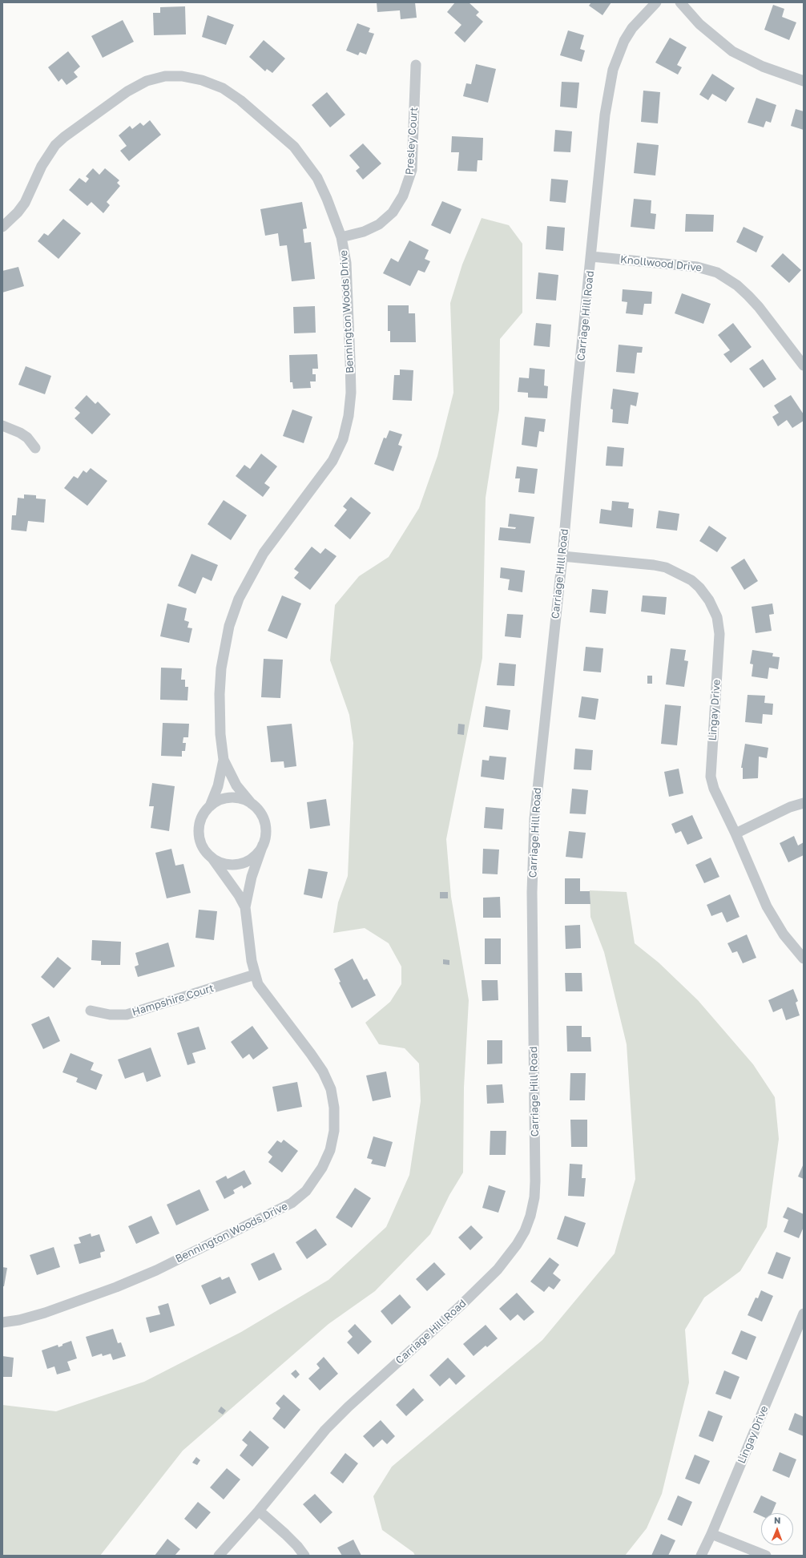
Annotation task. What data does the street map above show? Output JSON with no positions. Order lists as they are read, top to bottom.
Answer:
{
  "streets": {
    "street": [
      "Presley Court",
      "Knollwood Drive",
      "Bennington Woods Drive",
      "Carriage Hill Road",
      "Lingay Drive",
      "Hampshire Court"
    ]
  },
  "crossings": [
    ["Presley Court", "Bennington Woods Drive"],
    ["Knollwood Drive", "Carriage Hill Road"],
    ["Bennington Woods Drive", "Hampshire Court"],
    ["Carriage Hill Road", "Lingay Drive"]
  ],
  "north": "top"
}
